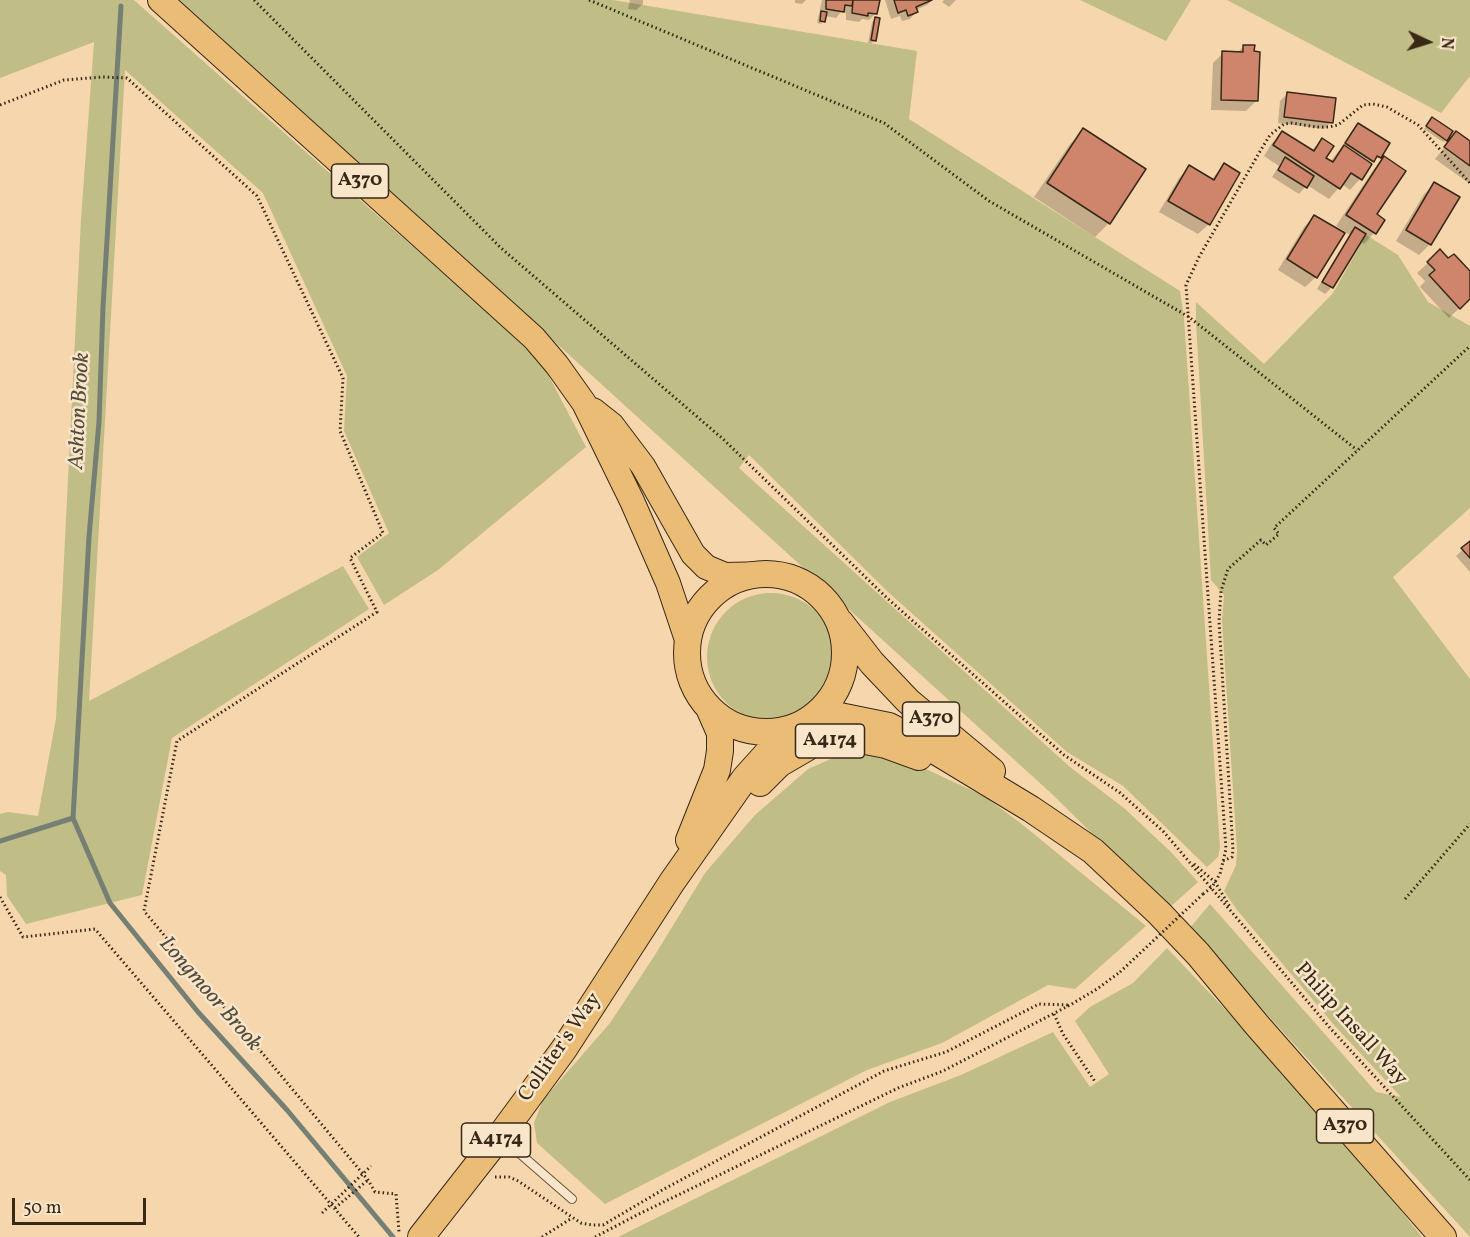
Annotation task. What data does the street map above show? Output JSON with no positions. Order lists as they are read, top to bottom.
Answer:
{
  "streets": {
    "highway": ["A370", "A4174", "Colliter's Way"],
    "path": ["Philip Insall Way"]
  },
  "crossings": [
    ["A370", "A4174"],
    ["A370", "Colliter's Way"],
    ["A4174", "Colliter's Way"]
  ],
  "water": ["Ashton Brook", "Longmoor Brook"],
  "scale_bar": "50 m",
  "north": "right"
}
